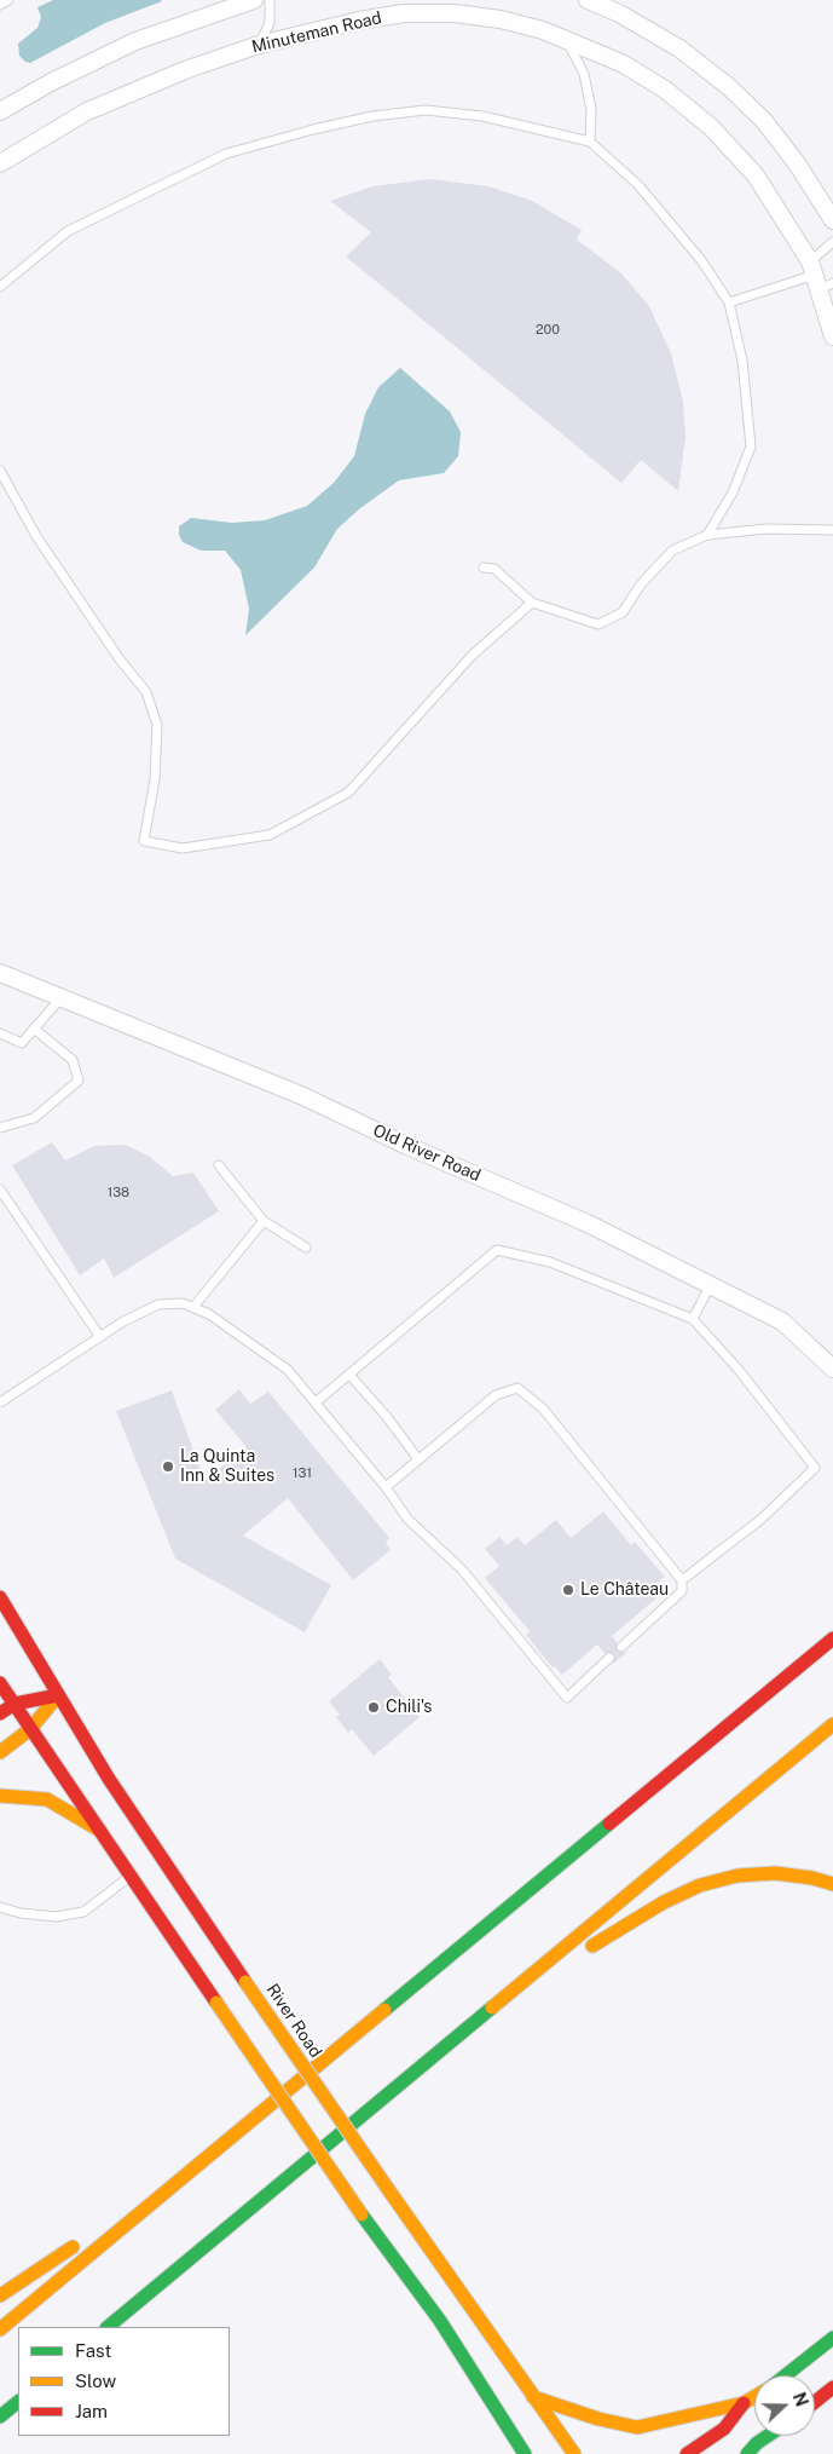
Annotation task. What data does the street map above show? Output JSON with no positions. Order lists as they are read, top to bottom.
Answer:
{
  "streets": {
    "main road": ["River Road"],
    "street": ["Minuteman Road", "Old River Road"]
  },
  "places": ["La Quinta Inn & Suites", "Le Château", "Chili's"],
  "house_numbers": ["200", "138", "131"],
  "legend": ["Fast", "Slow", "Jam"],
  "north": "right"
}
